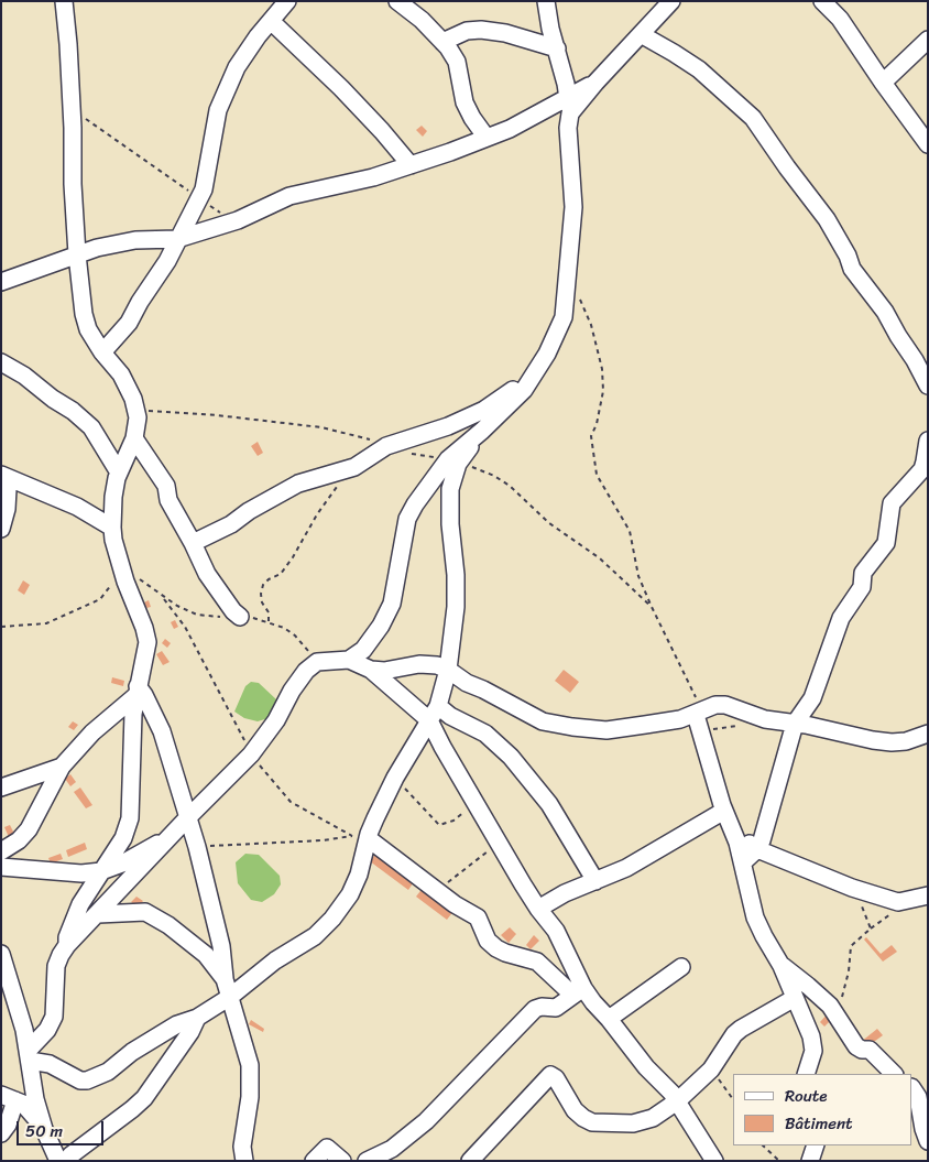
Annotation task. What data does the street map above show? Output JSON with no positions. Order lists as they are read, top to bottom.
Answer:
{
  "legend": ["Route", "Bâtiment"],
  "scale_bar": "50 m"
}
